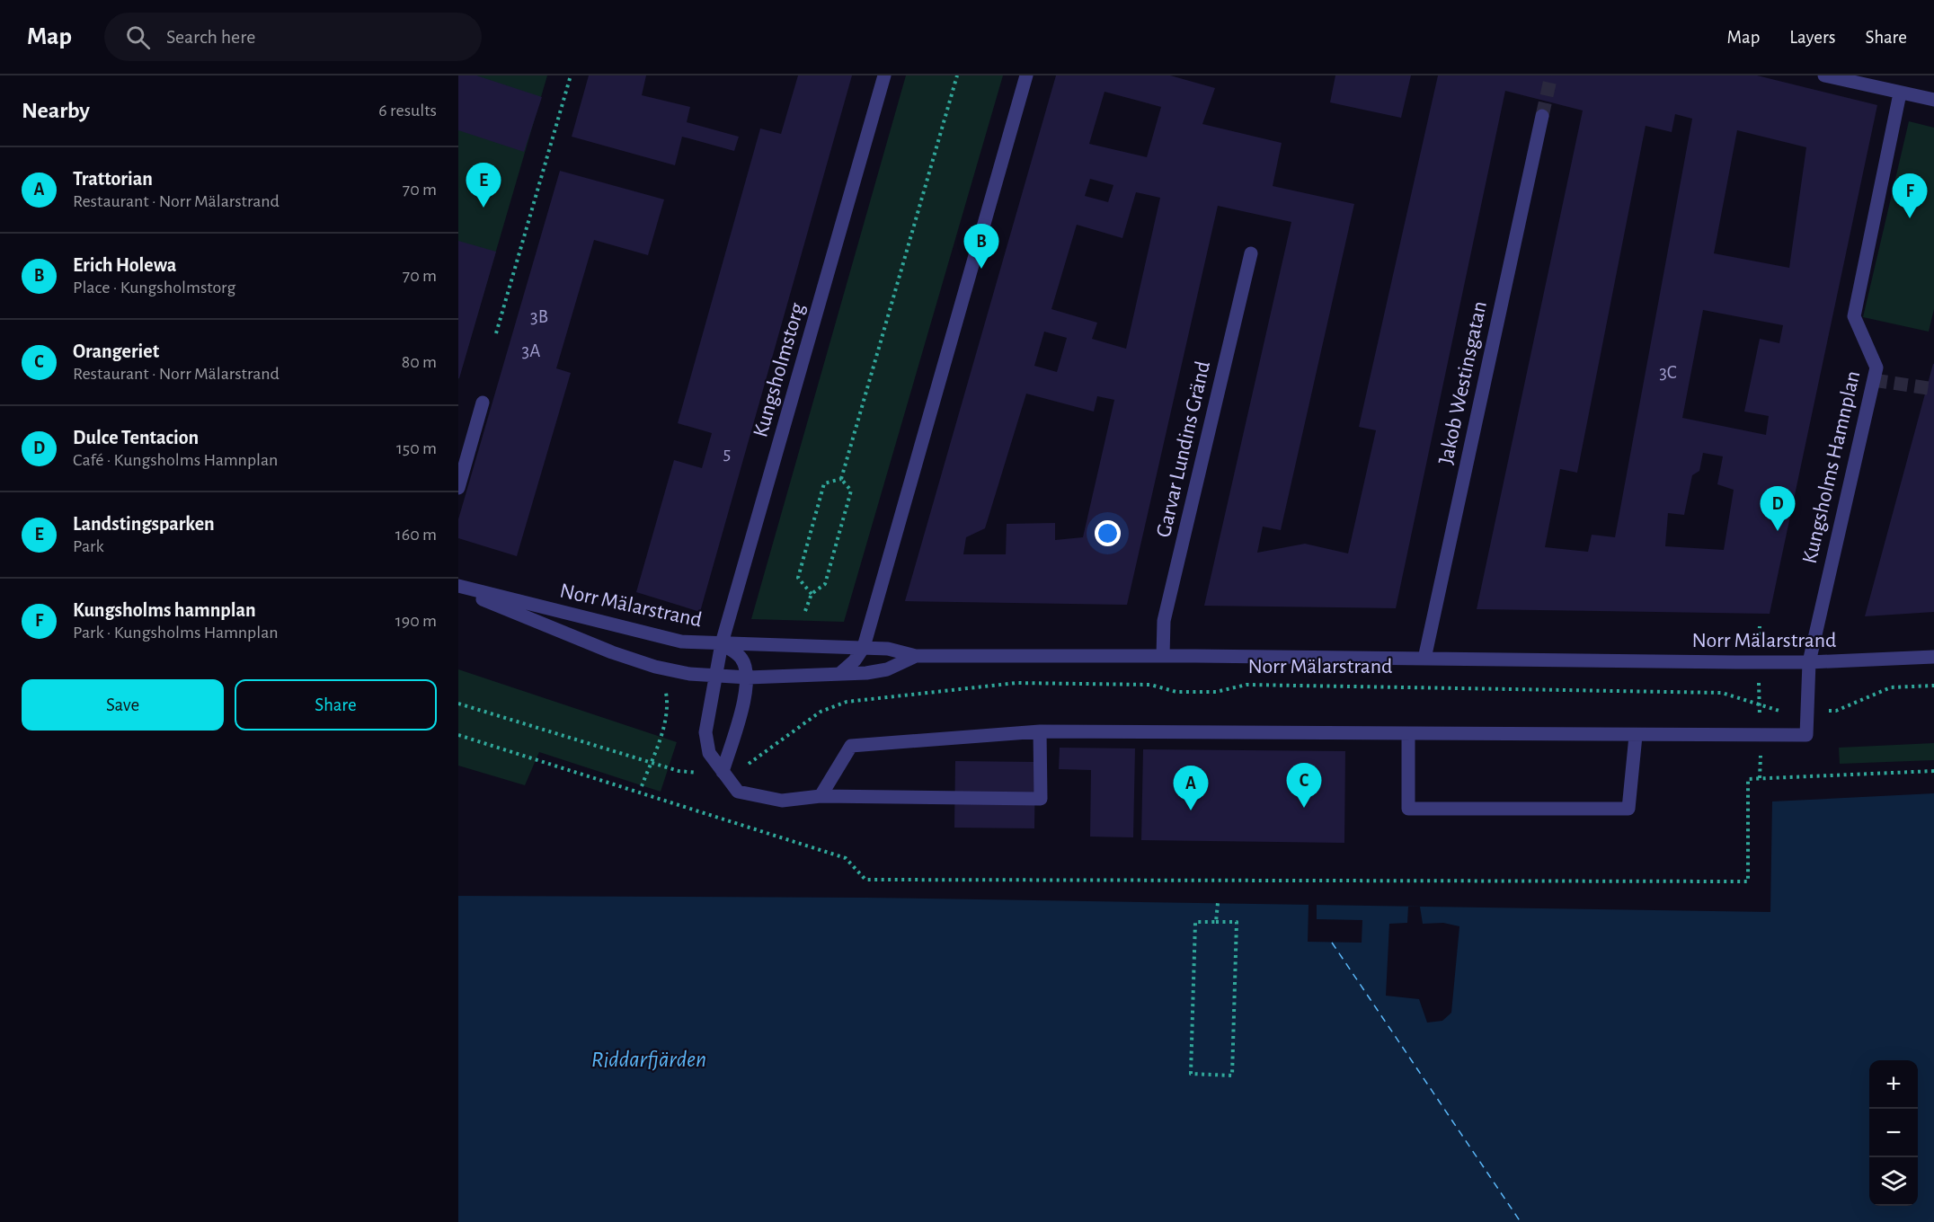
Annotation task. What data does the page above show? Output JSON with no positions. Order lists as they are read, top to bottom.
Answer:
{
  "streets": {
    "street": [
      "Kungsholmstorg",
      "Jakob Westinsgatan",
      "Garvar Lundins Gränd",
      "Kungsholms Hamnplan",
      "Norr Mälarstrand"
    ]
  },
  "crossings": [
    ["Kungsholmstorg", "Norr Mälarstrand"],
    ["Jakob Westinsgatan", "Norr Mälarstrand"],
    ["Garvar Lundins Gränd", "Norr Mälarstrand"],
    ["Kungsholms Hamnplan", "Norr Mälarstrand"]
  ],
  "water": ["Riddarfjärden"],
  "house_numbers": [
    "3B",
    "3A",
    "3C",
    "5"
  ],
  "page": {
    "header": "Map",
    "search": "Search here",
    "nav": ["Map", "Layers", "Share"],
    "heading": ["Nearby", "6 results"],
    "list": [
      {
        "mark": "A",
        "name": "Trattorian",
        "note": "Restaurant · Norr Mälarstrand",
        "value": "70 m"
      },
      {
        "mark": "B",
        "name": "Erich Holewa",
        "note": "Place · Kungsholmstorg",
        "value": "70 m"
      },
      {
        "mark": "C",
        "name": "Orangeriet",
        "note": "Restaurant · Norr Mälarstrand",
        "value": "80 m"
      },
      {
        "mark": "D",
        "name": "Dulce Tentacion",
        "note": "Café · Kungsholms Hamnplan",
        "value": "150 m"
      },
      {
        "mark": "E",
        "name": "Landstingsparken",
        "note": "Park",
        "value": "160 m"
      },
      {
        "mark": "F",
        "name": "Kungsholms hamnplan",
        "note": "Park · Kungsholms Hamnplan",
        "value": "190 m"
      }
    ],
    "pins": [
      "E",
      "F",
      "B",
      "D",
      "C",
      "A"
    ],
    "buttons": ["Save", "Share"],
    "map_buttons": ["+", "−"]
  }
}
